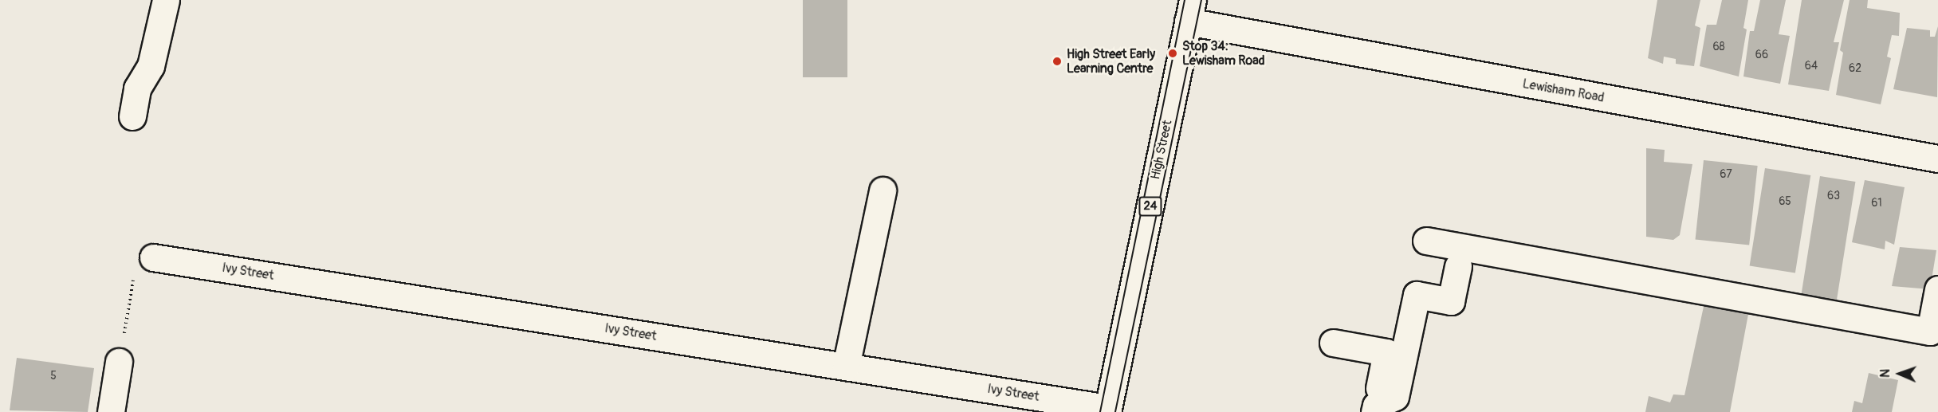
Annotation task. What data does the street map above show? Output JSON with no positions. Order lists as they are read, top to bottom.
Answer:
{
  "streets": {
    "street": [
      "Lewisham Road",
      "High Street",
      "24",
      "Ivy Street"
    ]
  },
  "crossings": [
    ["Lewisham Road", "High Street"],
    ["High Street", "Ivy Street"]
  ],
  "places": ["Stop 34: Lewisham Road", "High Street Early Learning Centre"],
  "house_numbers": [
    "68",
    "66",
    "64",
    "62",
    "67",
    "63",
    "65",
    "61",
    "5"
  ],
  "north": "left"
}
